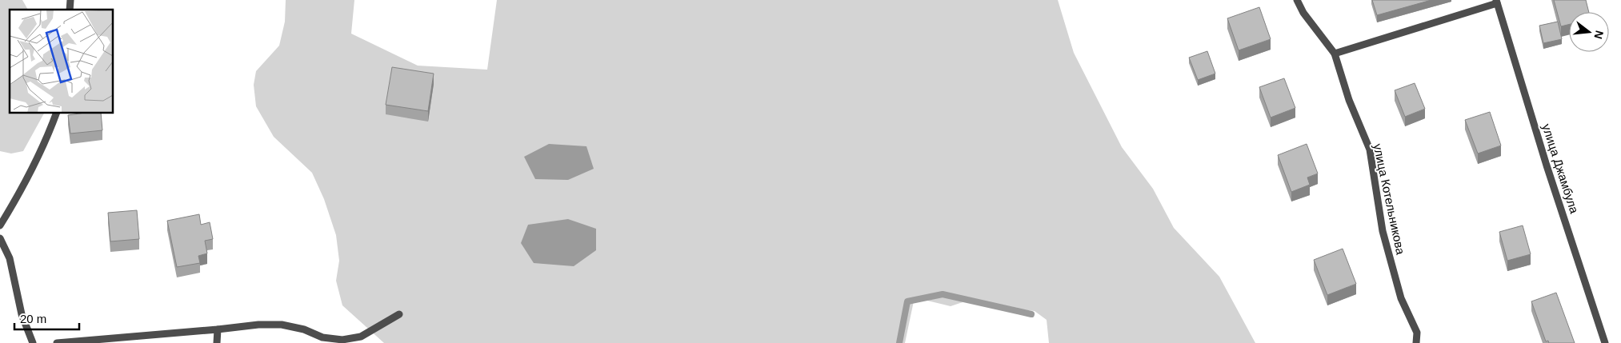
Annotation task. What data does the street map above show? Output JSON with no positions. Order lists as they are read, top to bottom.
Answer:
{
  "streets": {
    "street": ["улица Джамбула", "улица Котельникова"]
  },
  "scale_bar": "20 m",
  "north": "right"
}
